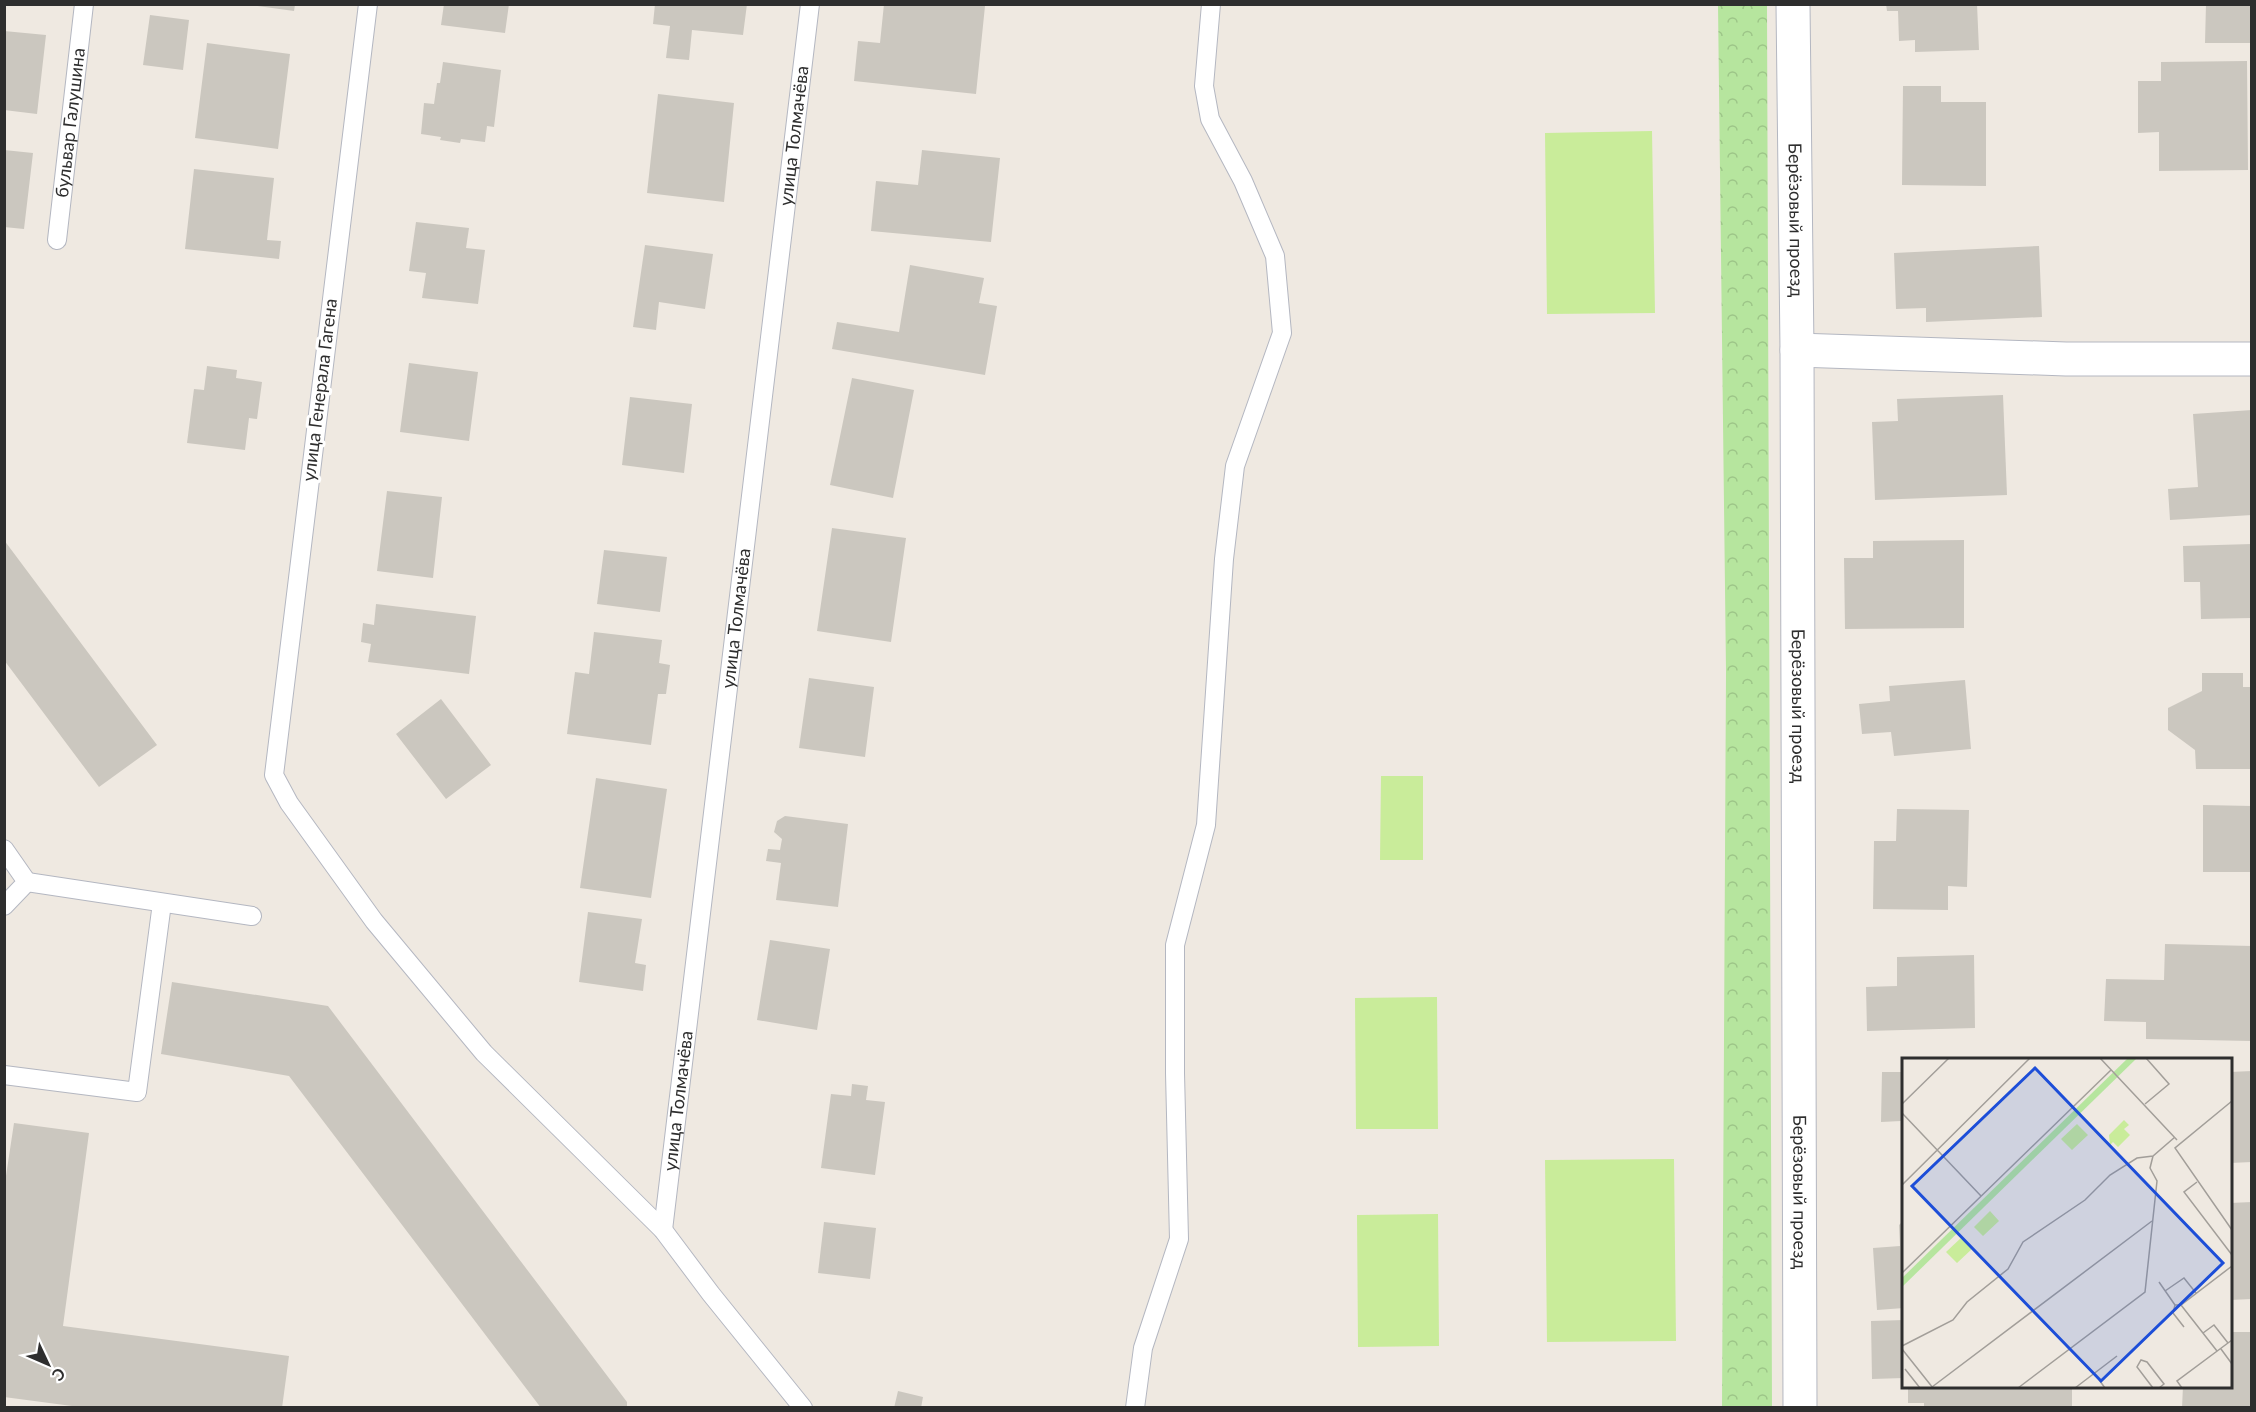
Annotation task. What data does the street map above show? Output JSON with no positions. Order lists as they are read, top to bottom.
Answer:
{
  "streets": {
    "street": ["Берёзовый проезд"],
    "lane": ["бульвар Галушина", "улица Толмачёва", "улица Генерала Гагена"]
  },
  "crossings": [
    ["улица Толмачёва", "улица Генерала Гагена"]
  ],
  "north": "bottom right"
}
